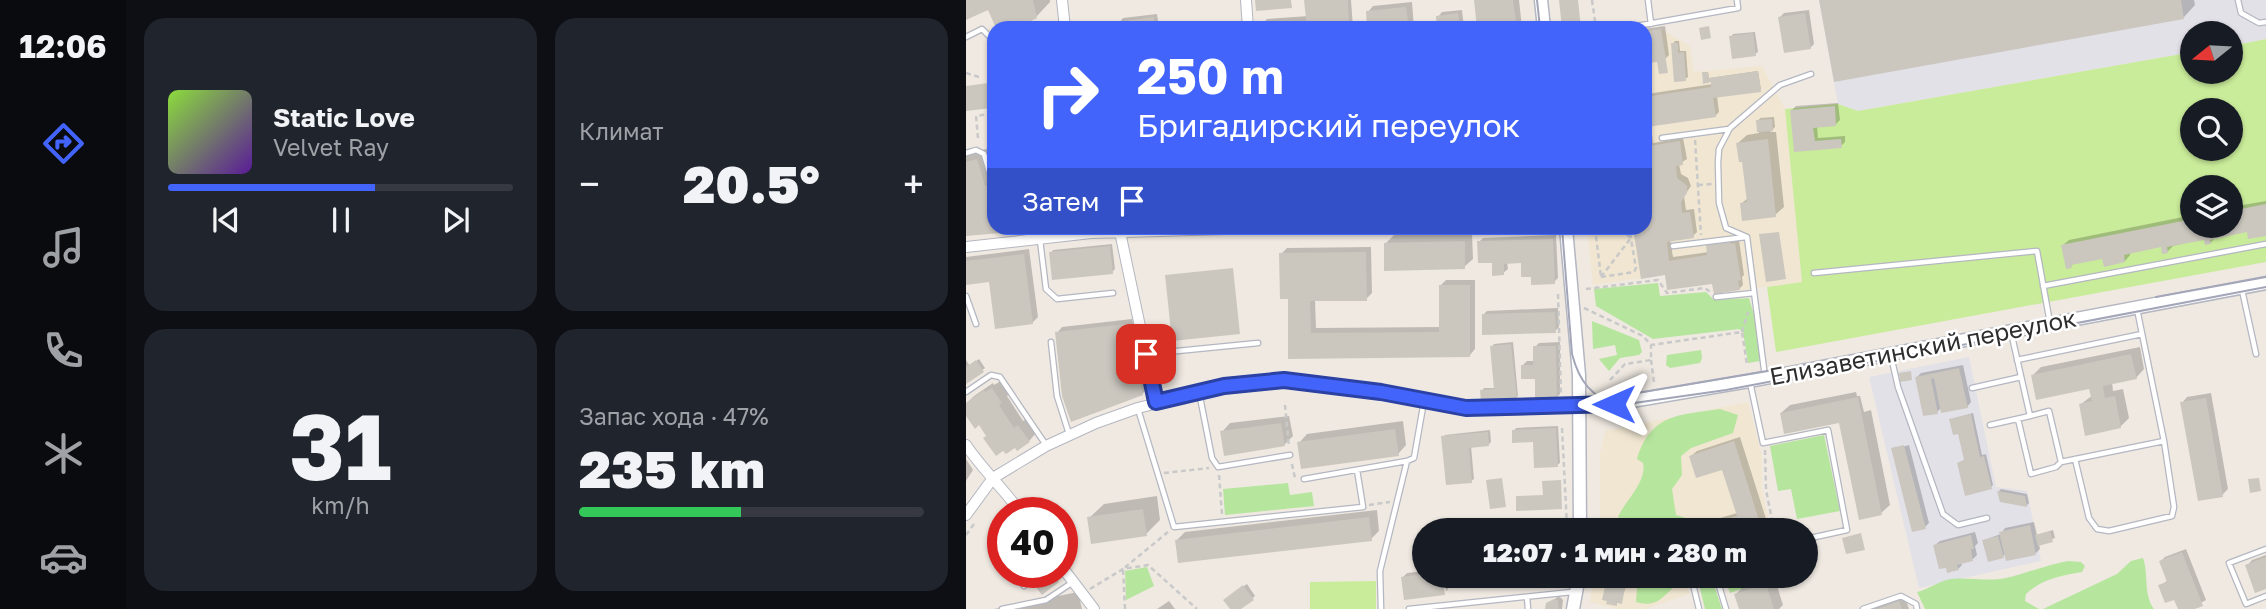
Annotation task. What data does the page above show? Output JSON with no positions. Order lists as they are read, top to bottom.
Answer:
{
  "streets": {
    "street": ["Елизаветинский переулок"]
  },
  "north": "left",
  "page": {
    "tabs": "12:06",
    "tile": [
      "Климат",
      ["31", "km/h"],
      ["Запас хода · 47%", "235 km"]
    ],
    "turn": ["250 m", "Бригадирский переулок"],
    "song": ["Static Love", "Velvet Ray"],
    "heat": ["−", "20.5°", "+"],
    "then": "Затем",
    "limit": "40",
    "trip": "12:07 · 1 мин · 280 m"
  }
}
